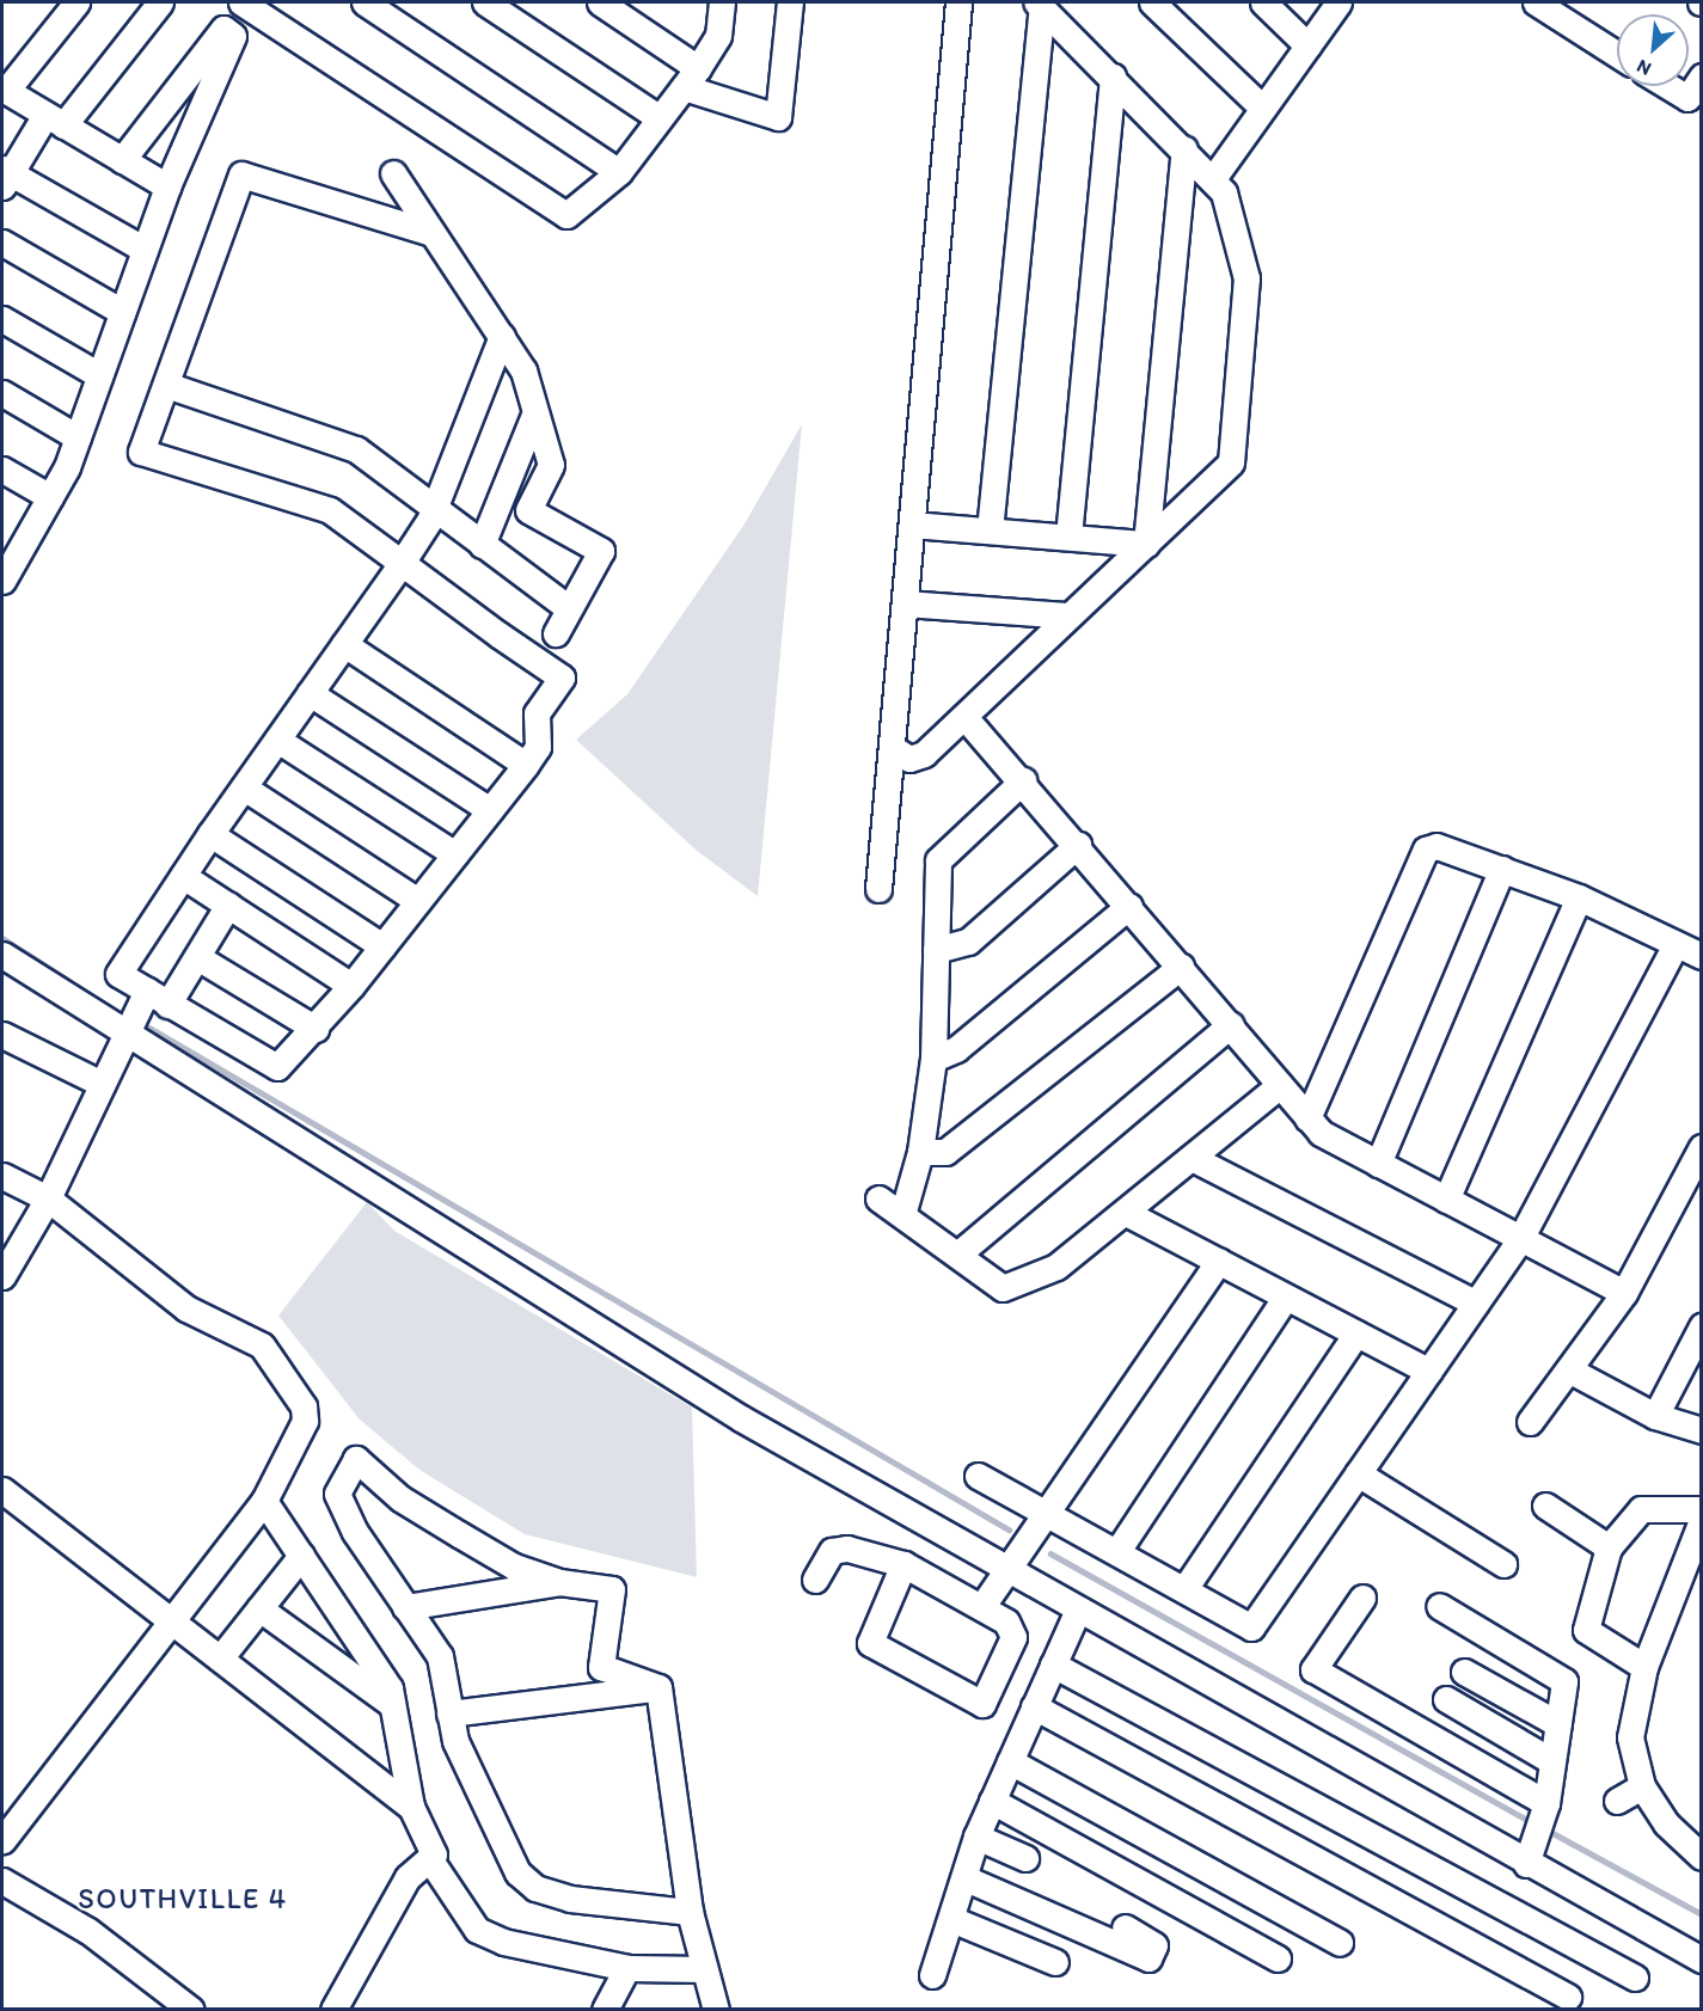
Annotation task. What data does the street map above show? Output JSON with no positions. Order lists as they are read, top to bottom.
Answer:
{
  "districts": ["SOUTHVILLE 4"],
  "north": "bottom left"
}
